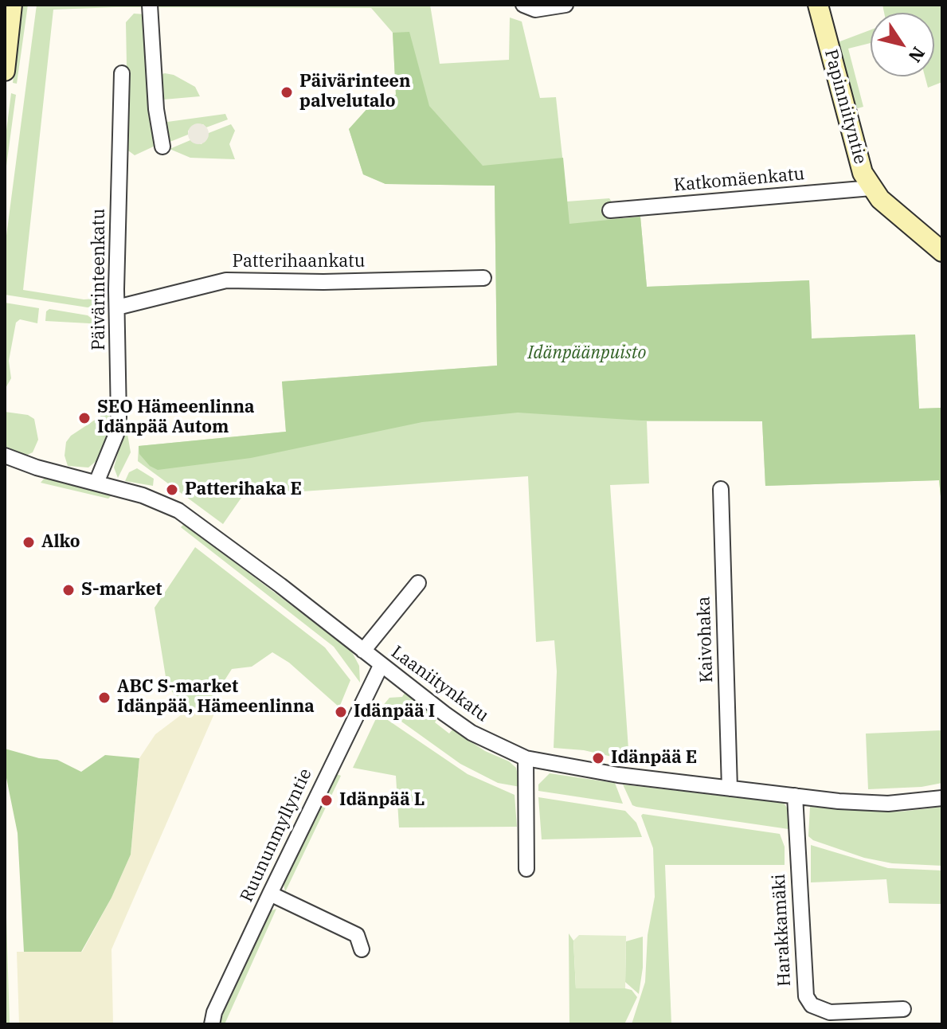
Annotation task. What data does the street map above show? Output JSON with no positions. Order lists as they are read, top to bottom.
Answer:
{
  "streets": {
    "street": [
      "Papinniityntie",
      "Katkomäenkatu",
      "Patterihaankatu",
      "Päivärinteenkatu",
      "Kaivohaka",
      "Laaniitynkatu",
      "Ruununmyllyntie",
      "Harakkamäki"
    ]
  },
  "crossings": [
    ["Papinniityntie", "Katkomäenkatu"],
    ["Patterihaankatu", "Päivärinteenkatu"],
    ["Päivärinteenkatu", "Laaniitynkatu"],
    ["Kaivohaka", "Laaniitynkatu"],
    ["Laaniitynkatu", "Ruununmyllyntie"],
    ["Laaniitynkatu", "Harakkamäki"]
  ],
  "parks": ["Idänpäänpuisto"],
  "places": [
    "Päivärinteen palvelutalo",
    "SEO Hämeenlinna Idänpää Autom",
    "Patterihaka E",
    "Alko",
    "S-market",
    "ABC S-market Idänpää, Hämeenlinna",
    "Idänpää I",
    "Idänpää E",
    "Idänpää L"
  ],
  "north": "bottom right"
}
